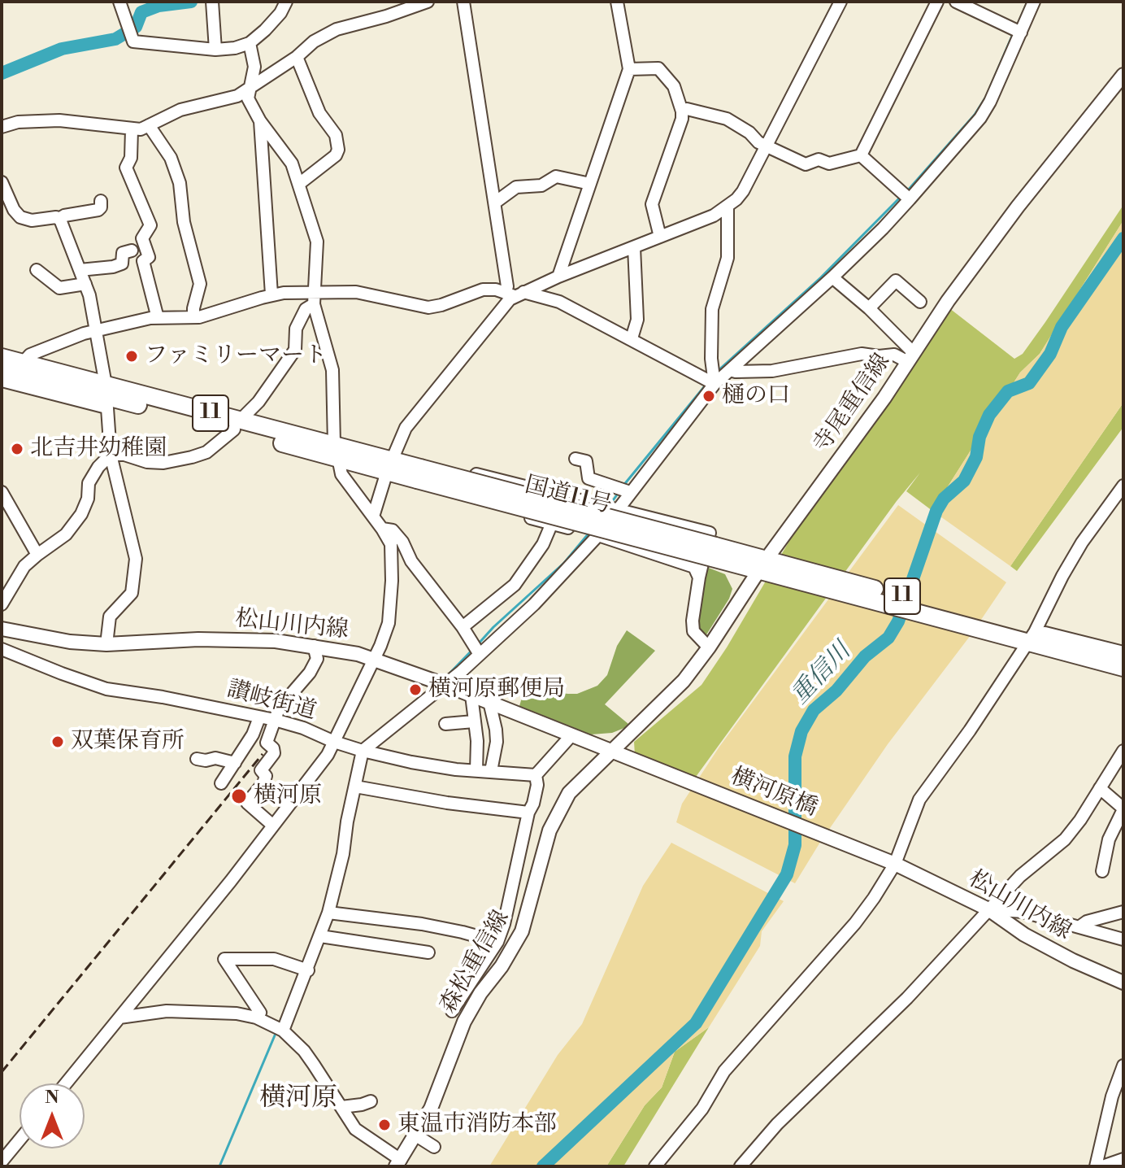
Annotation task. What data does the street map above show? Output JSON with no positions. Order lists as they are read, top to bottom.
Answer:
{
  "streets": {
    "highway": ["11", "国道11号"],
    "main road": [
      "寺尾重信線",
      "松山川内線",
      "横河原橋",
      "森松重信線"
    ],
    "street": ["讃岐街道"]
  },
  "crossings": [
    ["寺尾重信線", "国道11号"],
    ["寺尾重信線", "松山川内線"],
    ["寺尾重信線", "森松重信線"],
    ["松山川内線", "横河原橋"],
    ["松山川内線", "森松重信線"]
  ],
  "districts": ["横河原"],
  "water": ["重信川"],
  "places": [
    "ファミリーマート",
    "樋の口",
    "北吉井幼稚園",
    "横河原郵便局",
    "双葉保育所",
    "横河原",
    "東温市消防本部"
  ],
  "north": "top"
}
